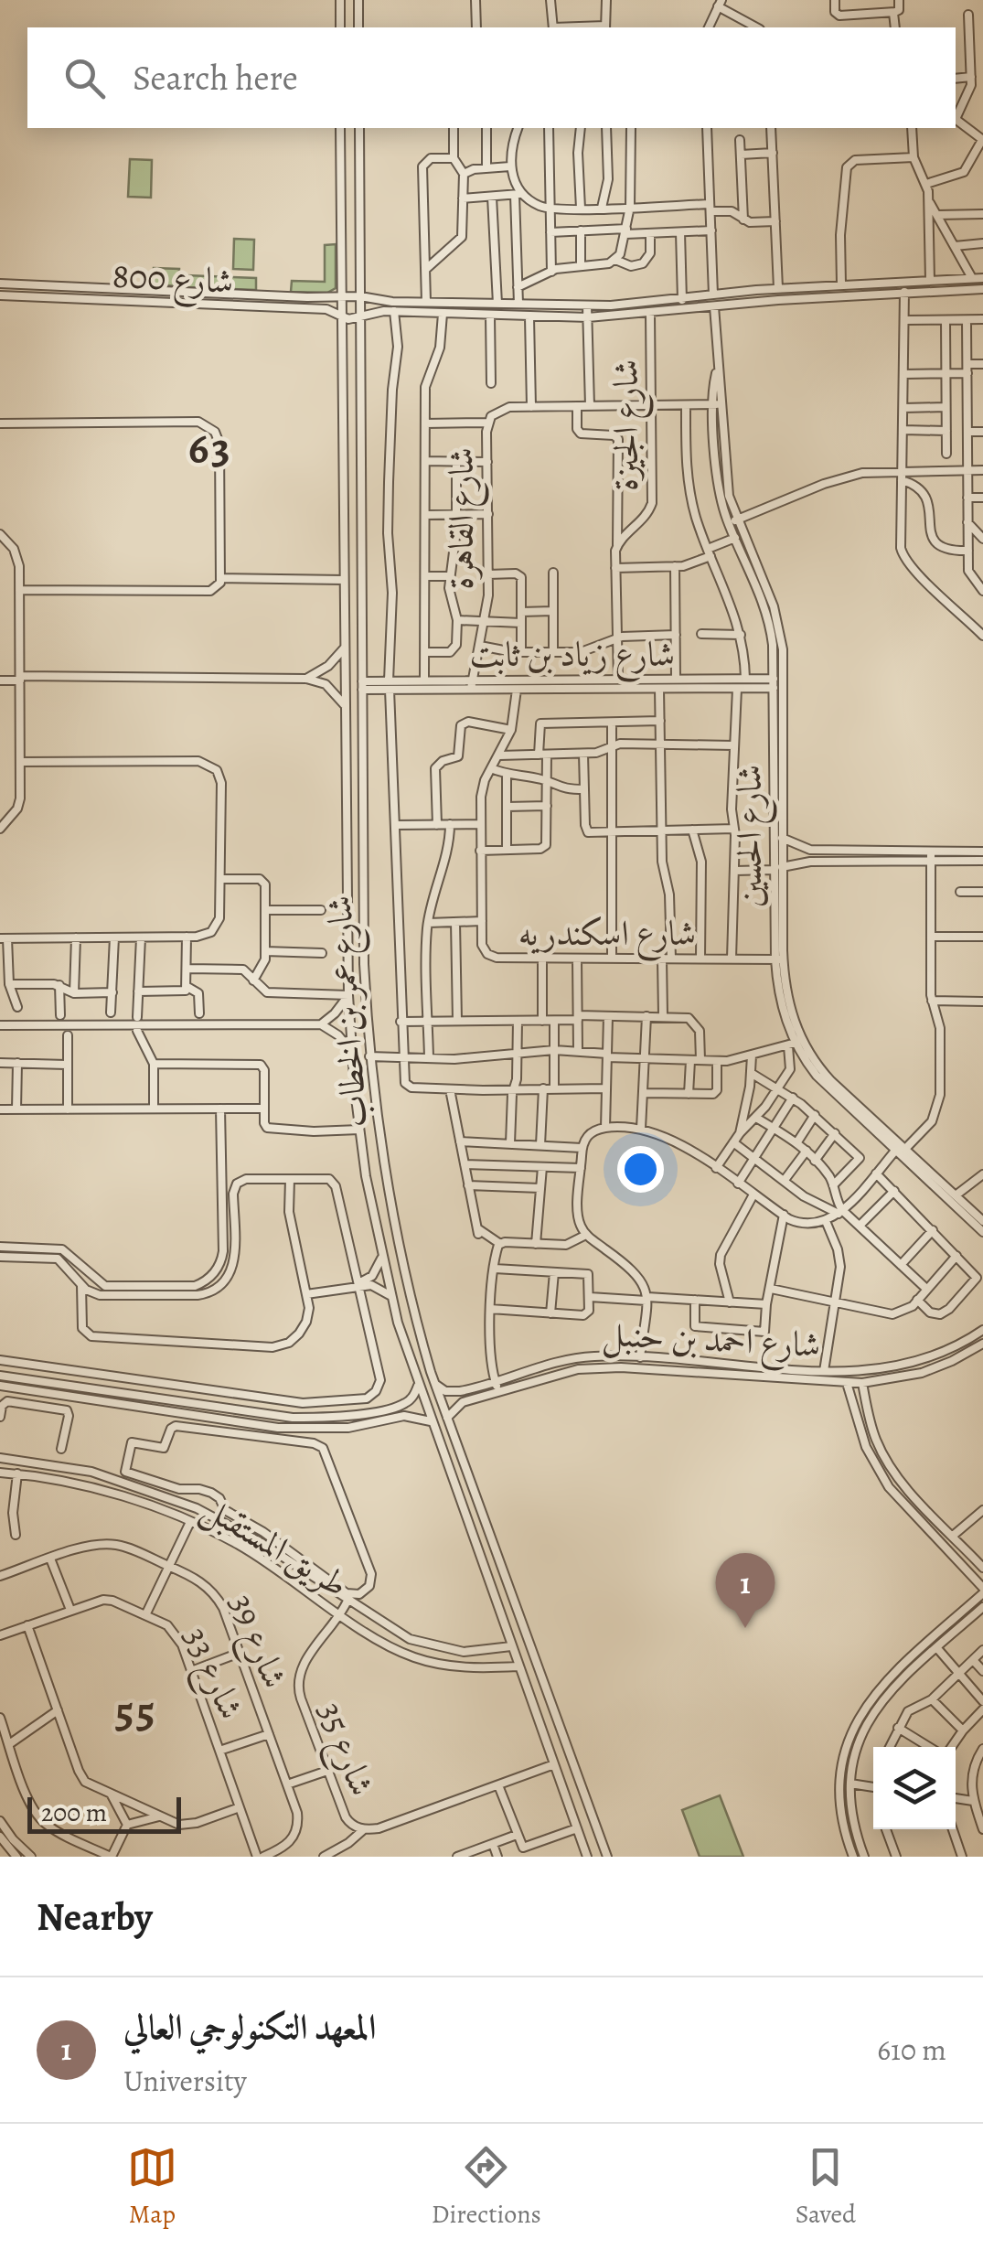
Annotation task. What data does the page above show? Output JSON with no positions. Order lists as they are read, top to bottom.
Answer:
{
  "streets": {
    "street": [
      "شارع 800",
      "شارع الجيزة",
      "شارع القاهرة",
      "شارع زياد بن ثابت",
      "شارع الحسين",
      "شارع اسكندريه",
      "شارع عمر بن الخطاب",
      "شارع احمد بن حنبل",
      "طريق المستقبل",
      "شارع 39",
      "شارع 33",
      "شارع 35"
    ]
  },
  "crossings": [
    ["شارع 800", "شارع عمر بن الخطاب"],
    ["شارع الجيزة", "شارع القاهرة"],
    ["شارع القاهرة", "شارع زياد بن ثابت"],
    ["شارع القاهرة", "شارع الحسين"],
    ["شارع زياد بن ثابت", "شارع الحسين"],
    ["شارع زياد بن ثابت", "شارع اسكندريه"],
    ["شارع زياد بن ثابت", "شارع عمر بن الخطاب"],
    ["شارع الحسين", "شارع اسكندريه"],
    ["شارع عمر بن الخطاب", "شارع احمد بن حنبل"],
    ["شارع عمر بن الخطاب", "طريق المستقبل"],
    ["شارع عمر بن الخطاب", "شارع 35"],
    ["طريق المستقبل", "شارع 35"],
    ["شارع 39", "شارع 33"]
  ],
  "districts": ["63", "55"],
  "scale_bar": "200 m",
  "page": {
    "search": "Search here",
    "pins": "1",
    "scale": "200 m",
    "heading": "Nearby",
    "list": [
      {
        "mark": "1",
        "name": "المعهد التكنولوجي العالي",
        "note": "University",
        "value": "610 m"
      }
    ],
    "nav": ["Map", "Directions", "Saved"]
  }
}
